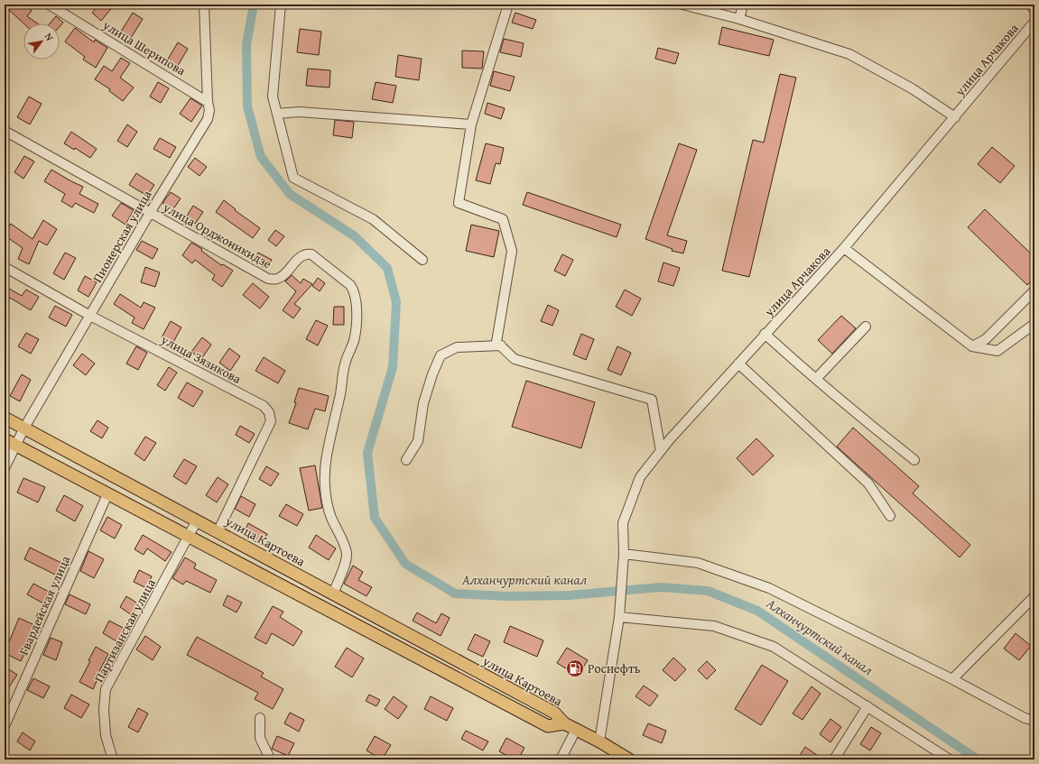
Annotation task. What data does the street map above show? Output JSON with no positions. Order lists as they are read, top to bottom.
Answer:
{
  "streets": {
    "main road": ["улица Картоева"],
    "street": [
      "улица Шерипова",
      "улица Арчакова",
      "улица Орджоникидзе",
      "Пионерская улица",
      "улица Зязикова",
      "Гвардейская улица",
      "Партизанская улица"
    ]
  },
  "crossings": [
    ["улица Шерипова", "Пионерская улица"],
    ["улица Орджоникидзе", "Пионерская улица"],
    ["улица Орджоникидзе", "улица Картоева"],
    ["Пионерская улица", "улица Зязикова"],
    ["Пионерская улица", "улица Картоева"],
    ["улица Зязикова", "улица Картоева"],
    ["улица Картоева", "Гвардейская улица"],
    ["улица Картоева", "Партизанская улица"]
  ],
  "water": ["Алханчуртский канал"],
  "places": {
    "fuel station": ["Роснефть"]
  },
  "north": "top right"
}
